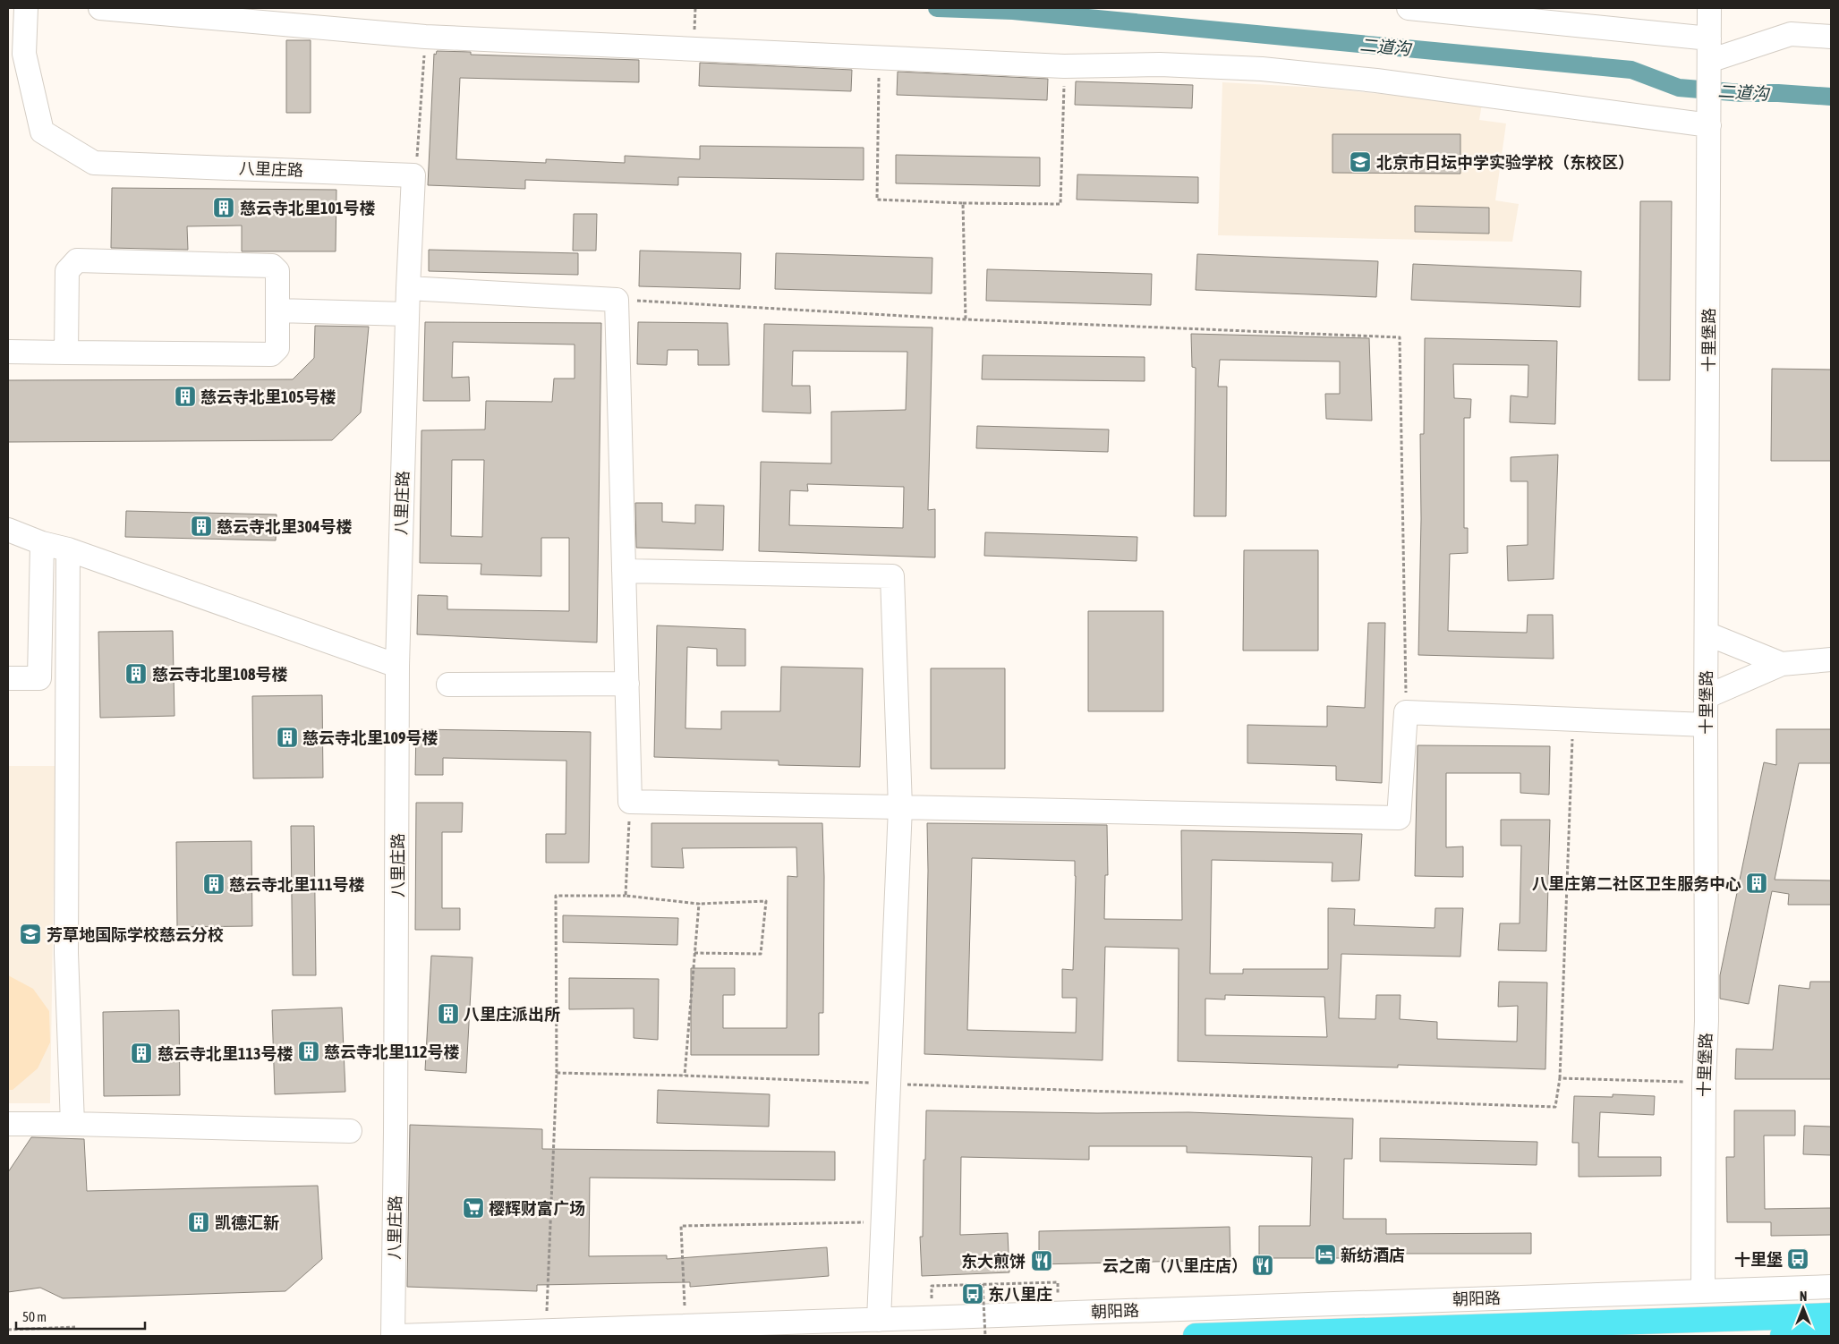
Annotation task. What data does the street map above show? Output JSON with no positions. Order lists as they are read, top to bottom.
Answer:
{
  "streets": {
    "highway": ["朝阳路"],
    "street": ["八里庄路", "十里堡路"]
  },
  "crossings": [
    ["十里堡路", "朝阳路"]
  ],
  "water": ["二道沟"],
  "places": {
    "school or university": ["北京市日坛中学实验学校（东校区）", "芳草地国际学校慈云分校"],
    "building": [
      "慈云寺北里101号楼",
      "慈云寺北里105号楼",
      "慈云寺北里304号楼",
      "慈云寺北里108号楼",
      "慈云寺北里109号楼",
      "八里庄第二社区卫生服务中心",
      "慈云寺北里111号楼",
      "八里庄派出所",
      "慈云寺北里112号楼",
      "慈云寺北里113号楼",
      "凯德汇新"
    ],
    "supermarket": ["樱辉财富广场"],
    "hotel": ["新纺酒店"],
    "bus stop": ["十里堡", "东八里庄"],
    "restaurant": ["东大煎饼", "云之南（八里庄店）"]
  },
  "scale_bar": "50 m",
  "north": "top"
}
